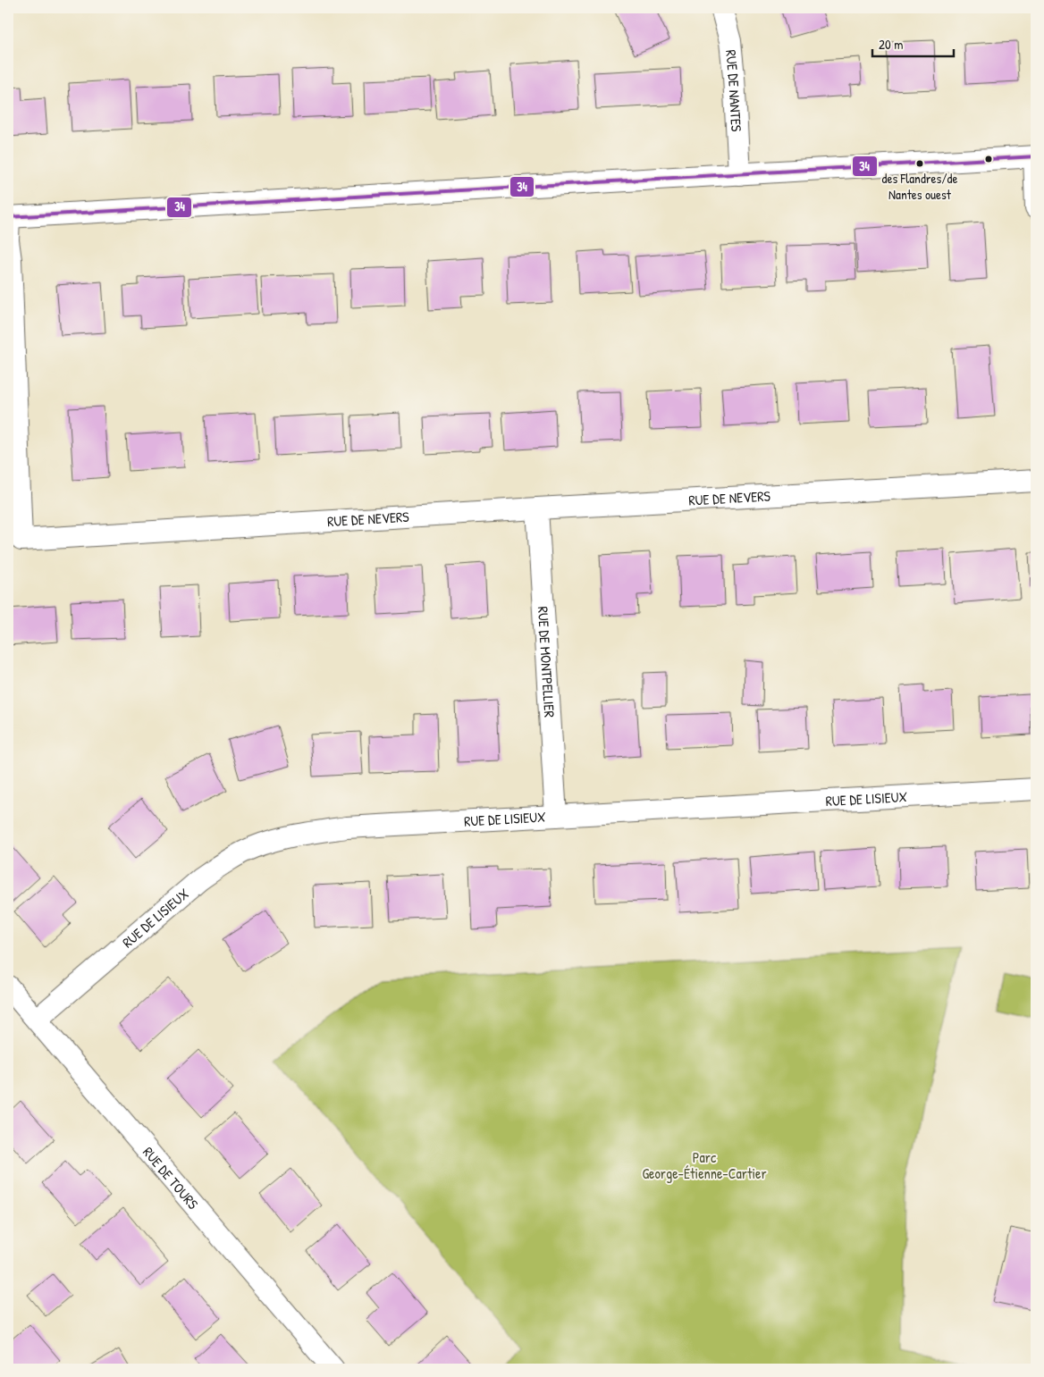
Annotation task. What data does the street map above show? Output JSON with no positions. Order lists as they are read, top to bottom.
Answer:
{
  "streets": {
    "street": [
      "RUE DE NANTES",
      "RUE DE NEVERS",
      "RUE DE MONTPELLIER",
      "RUE DE LISIEUX",
      "RUE DE TOURS"
    ]
  },
  "crossings": [
    ["RUE DE NEVERS", "RUE DE MONTPELLIER"],
    ["RUE DE MONTPELLIER", "RUE DE LISIEUX"],
    ["RUE DE LISIEUX", "RUE DE TOURS"]
  ],
  "parks": ["Parc George-Étienne-Cartier"],
  "places": ["des Flandres/de Nantes ouest"],
  "lines": ["transit line 34"],
  "scale_bar": "20 m"
}
